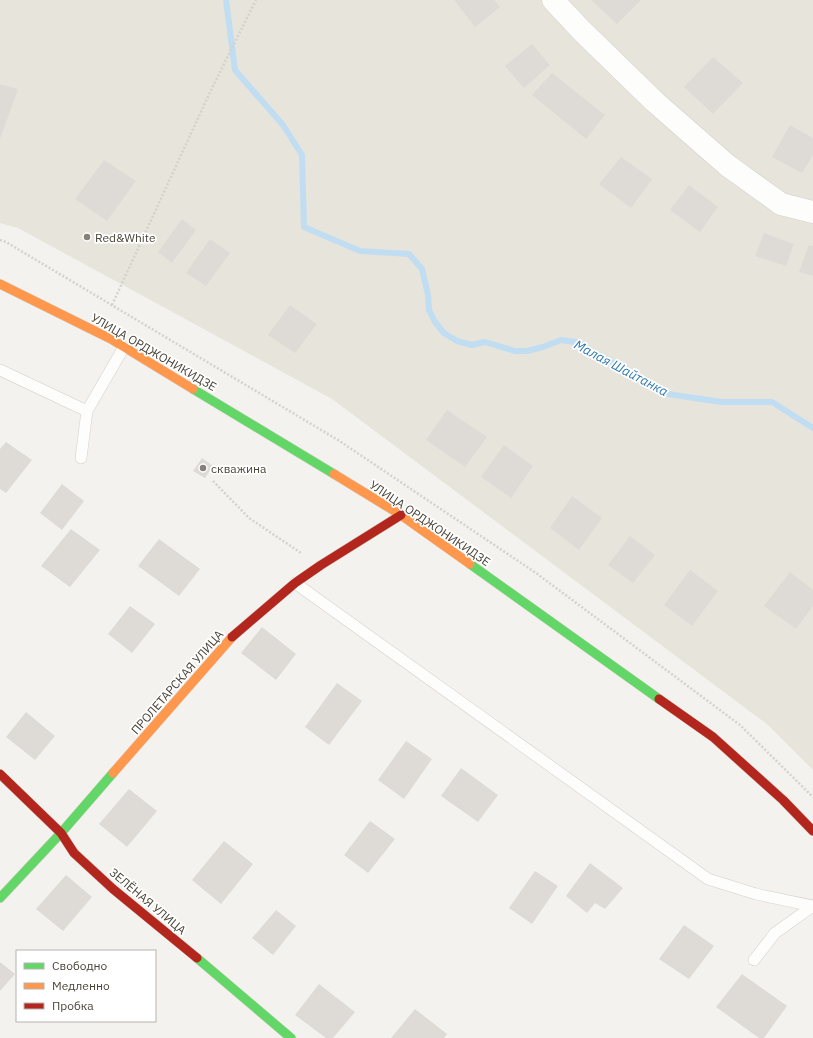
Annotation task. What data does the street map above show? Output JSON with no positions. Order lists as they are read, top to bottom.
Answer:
{
  "streets": {
    "main road": ["УЛИЦА ОРДЖОНИКИДЗЕ", "ПРОЛЕТАРСКАЯ УЛИЦА", "ЗЕЛЁНАЯ УЛИЦА"]
  },
  "crossings": [
    ["УЛИЦА ОРДЖОНИКИДЗЕ", "ПРОЛЕТАРСКАЯ УЛИЦА"],
    ["ПРОЛЕТАРСКАЯ УЛИЦА", "ЗЕЛЁНАЯ УЛИЦА"]
  ],
  "water": ["Малая Шайтанка"],
  "places": ["Red&White", "скважина"],
  "legend": ["Свободно", "Медленно", "Пробка"]
}
